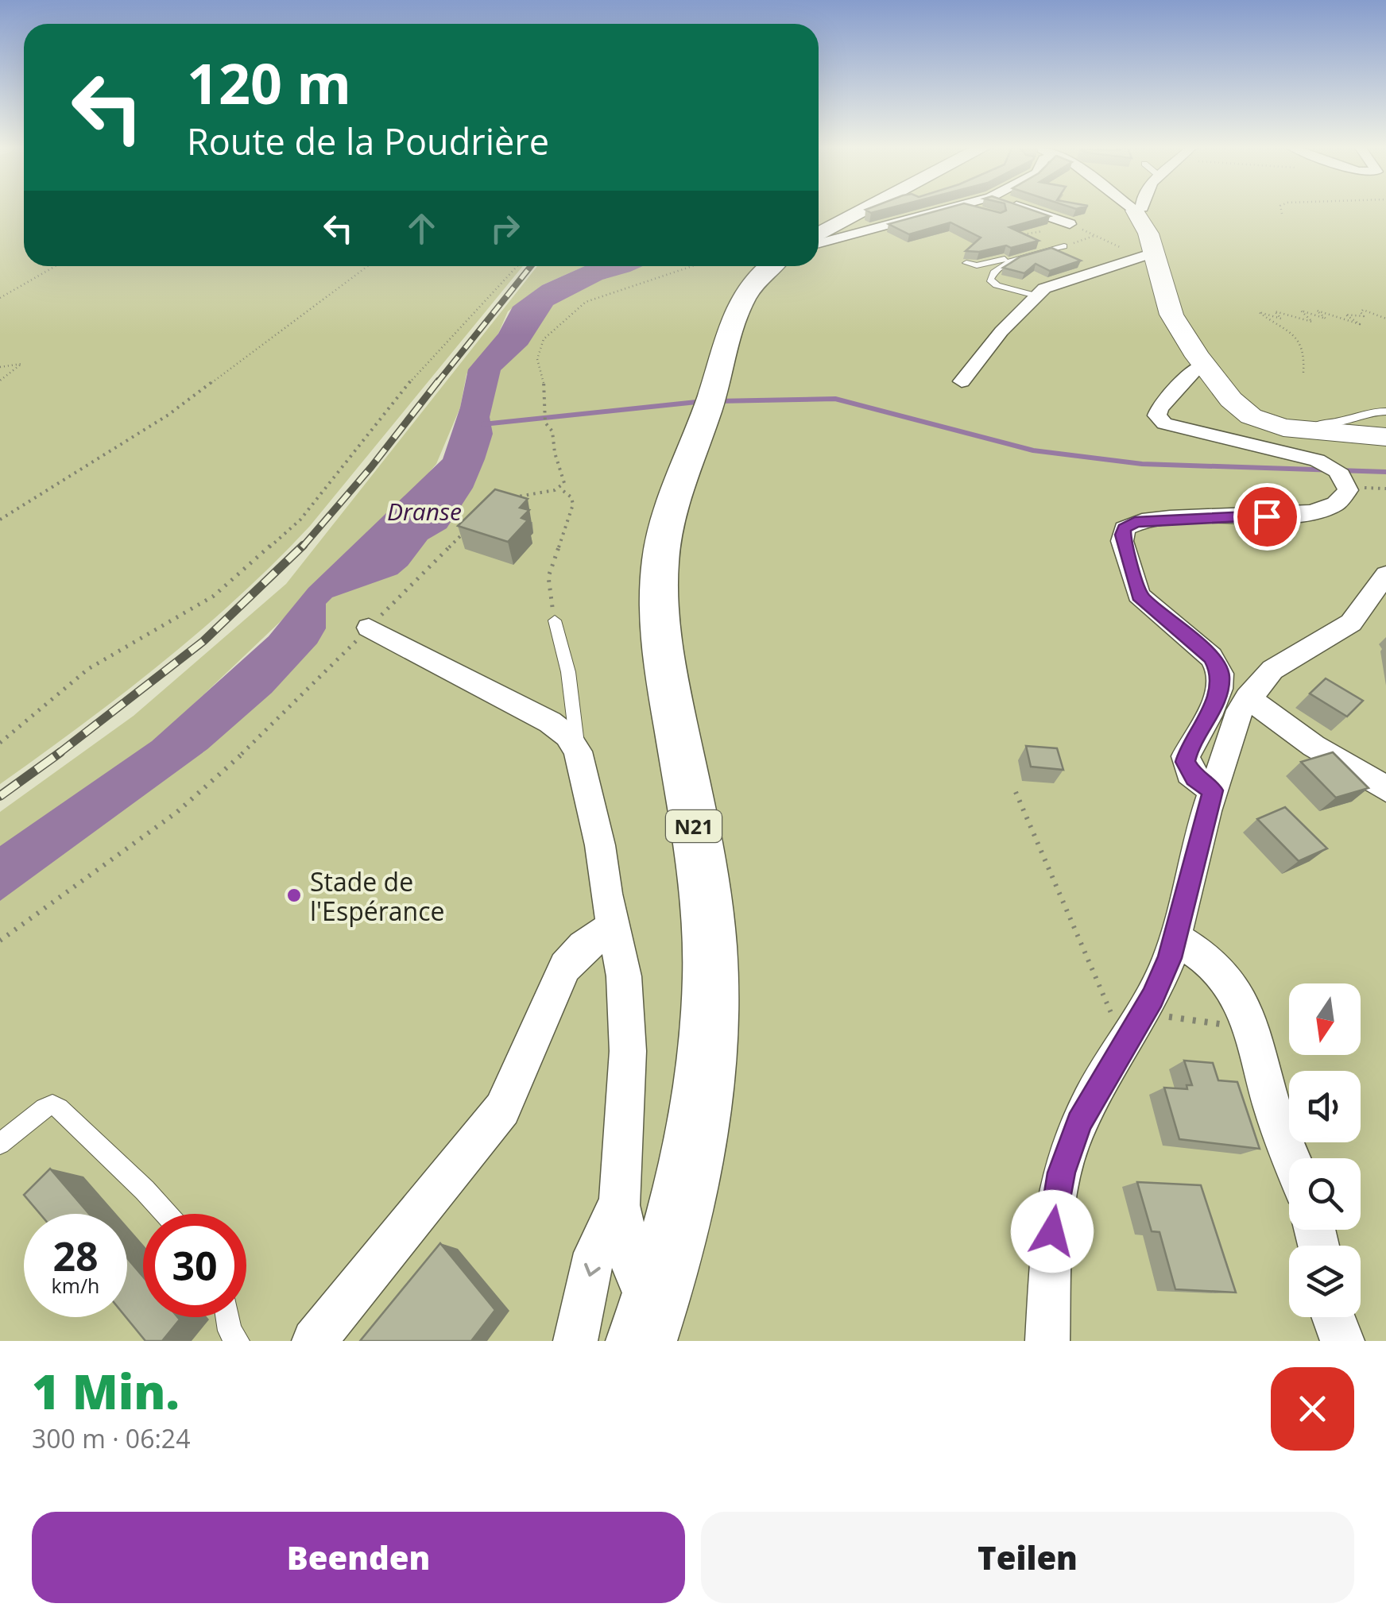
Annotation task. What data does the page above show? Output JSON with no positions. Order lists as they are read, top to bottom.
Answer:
{
  "streets": {
    "main road": ["N21"]
  },
  "water": ["Dranse"],
  "places": ["Stade de l'Espérance"],
  "north": "bottom",
  "page": {
    "turn": ["120 m", "Route de la Poudrière"],
    "speed": "28 km/h",
    "limit": "30",
    "heading": ["1 Min.", "300 m · 06:24"],
    "buttons": ["Beenden", "Teilen"]
  }
}
